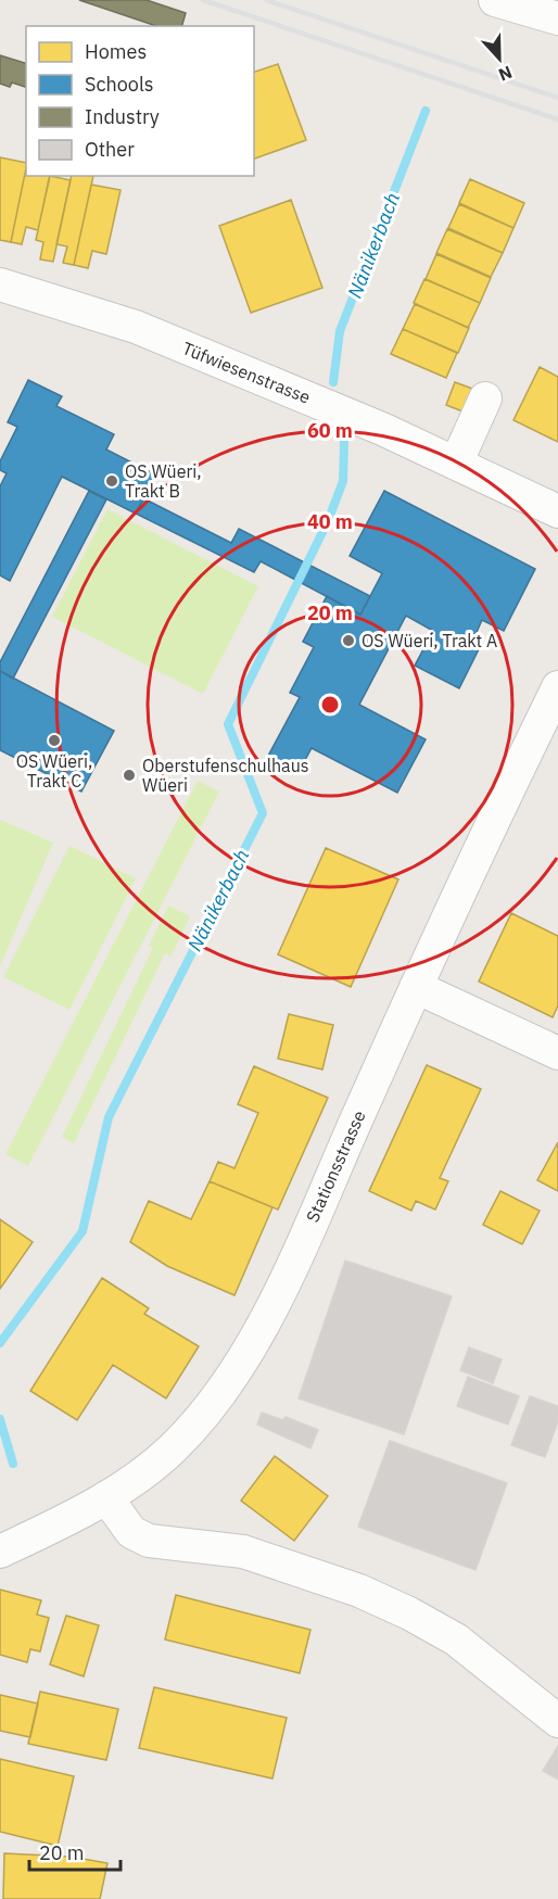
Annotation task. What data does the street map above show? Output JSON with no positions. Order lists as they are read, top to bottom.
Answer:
{
  "streets": {
    "street": ["Tüfwiesenstrasse", "Stationsstrasse"]
  },
  "water": ["Nänikerbach"],
  "places": [
    "OS Wüeri, Trakt B",
    "OS Wüeri, Trakt A",
    "OS Wüeri, Trakt C",
    "Oberstufenschulhaus Wüeri"
  ],
  "legend": [
    "Homes",
    "Schools",
    "Industry",
    "Other"
  ],
  "scale_bar": "20 m",
  "north": "bottom",
  "rings": ["60 m", "40 m", "20 m"]
}
